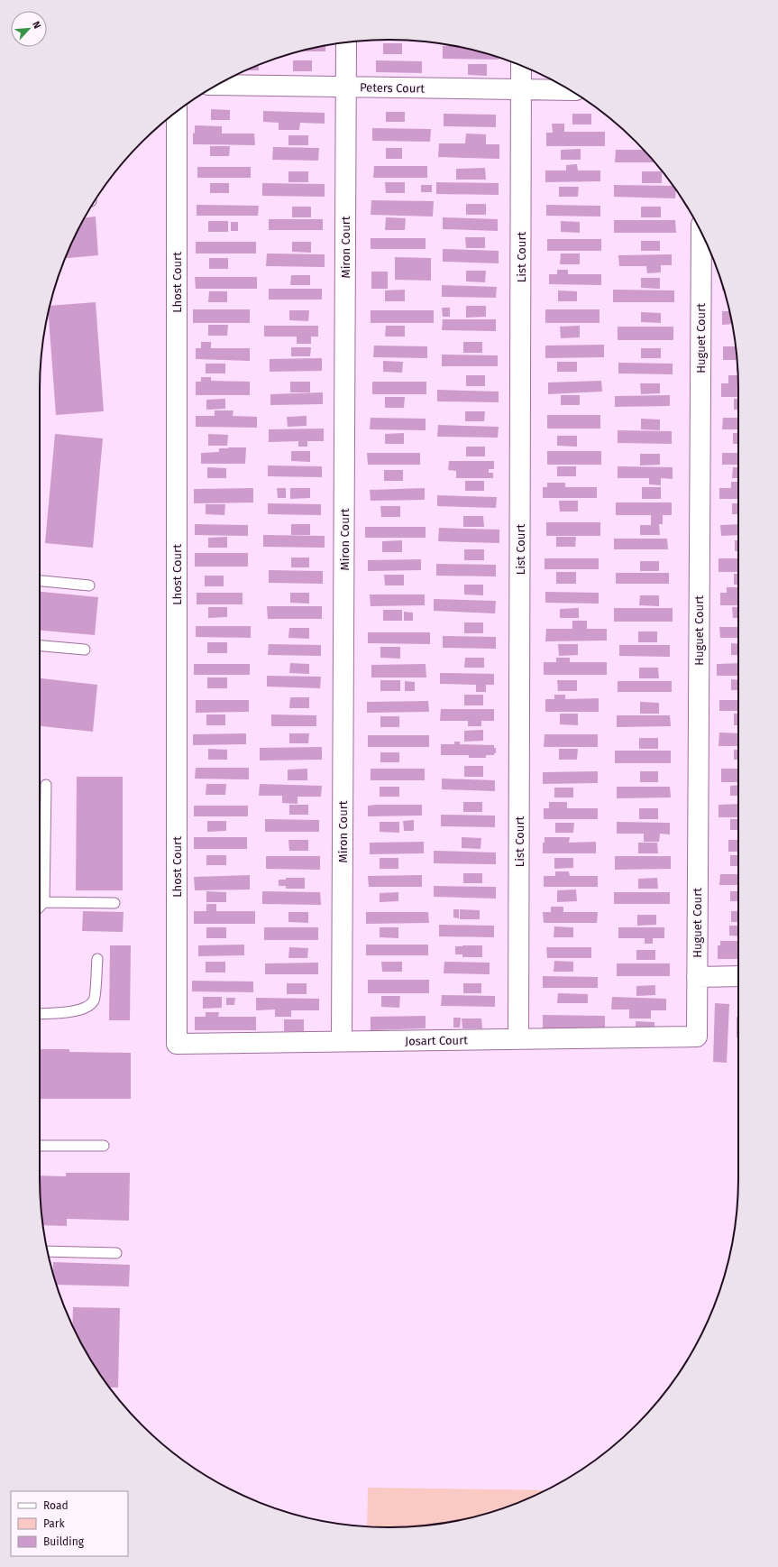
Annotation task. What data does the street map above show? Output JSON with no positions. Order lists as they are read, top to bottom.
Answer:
{
  "streets": {
    "street": [
      "Peters Court",
      "Miron Court",
      "List Court",
      "Lhost Court",
      "Huguet Court",
      "Josart Court"
    ]
  },
  "crossings": [
    ["Peters Court", "Miron Court"],
    ["Peters Court", "List Court"],
    ["Miron Court", "Josart Court"],
    ["List Court", "Josart Court"],
    ["Lhost Court", "Josart Court"],
    ["Huguet Court", "Josart Court"]
  ],
  "legend": ["Road", "Park", "Building"],
  "north": "top right"
}
